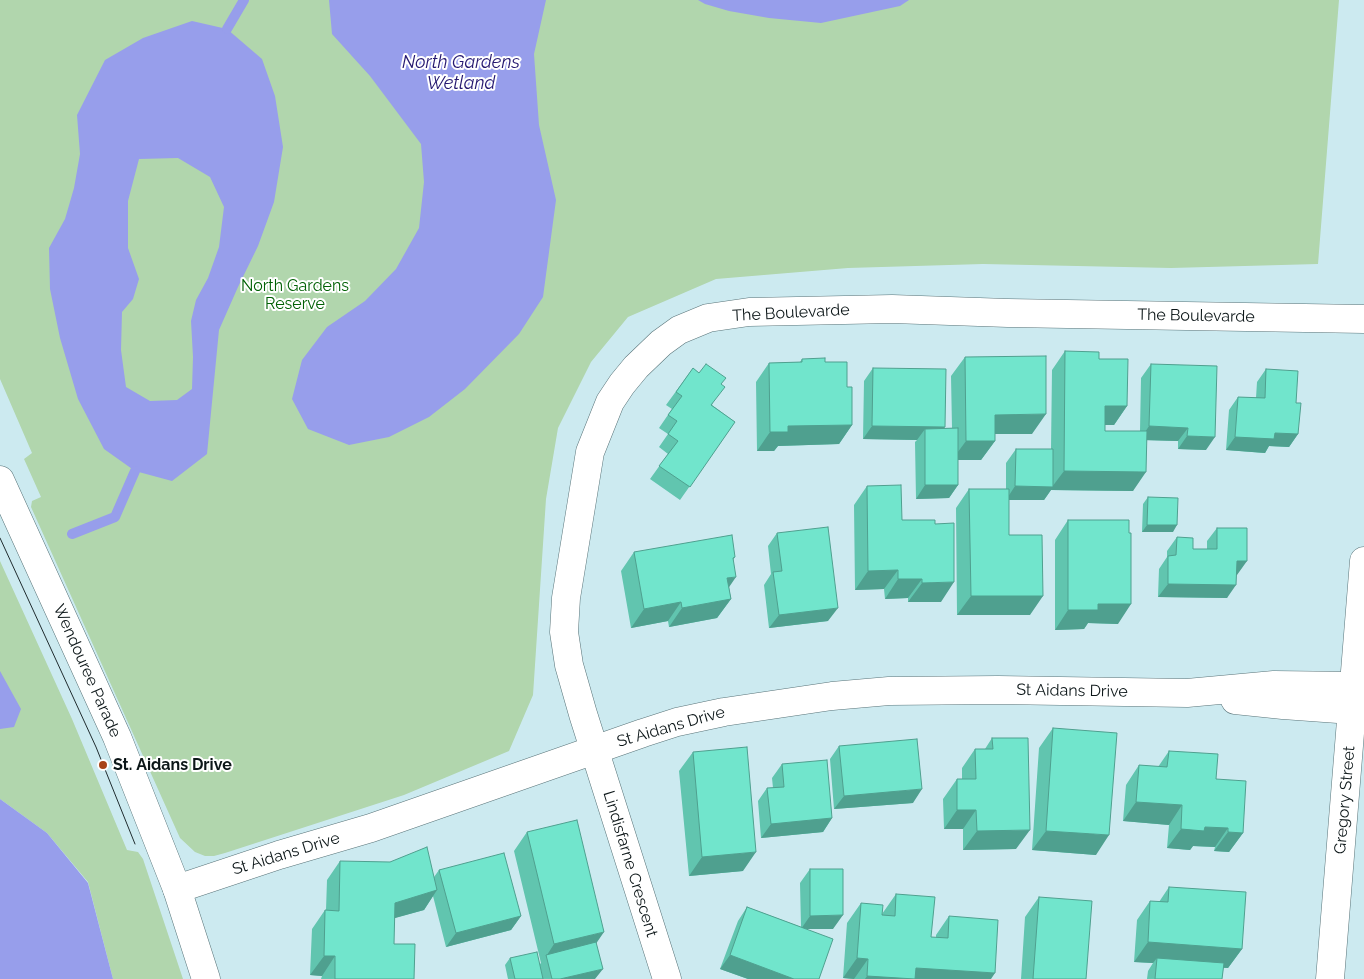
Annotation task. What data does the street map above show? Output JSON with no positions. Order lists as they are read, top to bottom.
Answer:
{
  "streets": {
    "street": [
      "The Boulevarde",
      "Wendouree Parade",
      "St Aidans Drive",
      "Gregory Street",
      "Lindisfarne Crescent"
    ]
  },
  "crossings": [
    ["The Boulevarde", "St Aidans Drive"],
    ["The Boulevarde", "Lindisfarne Crescent"],
    ["Wendouree Parade", "St Aidans Drive"],
    ["St Aidans Drive", "Gregory Street"],
    ["St Aidans Drive", "Lindisfarne Crescent"]
  ],
  "water": ["North Gardens Wetland"],
  "parks": ["North Gardens Reserve"],
  "places": ["St. Aidans Drive"]
}
